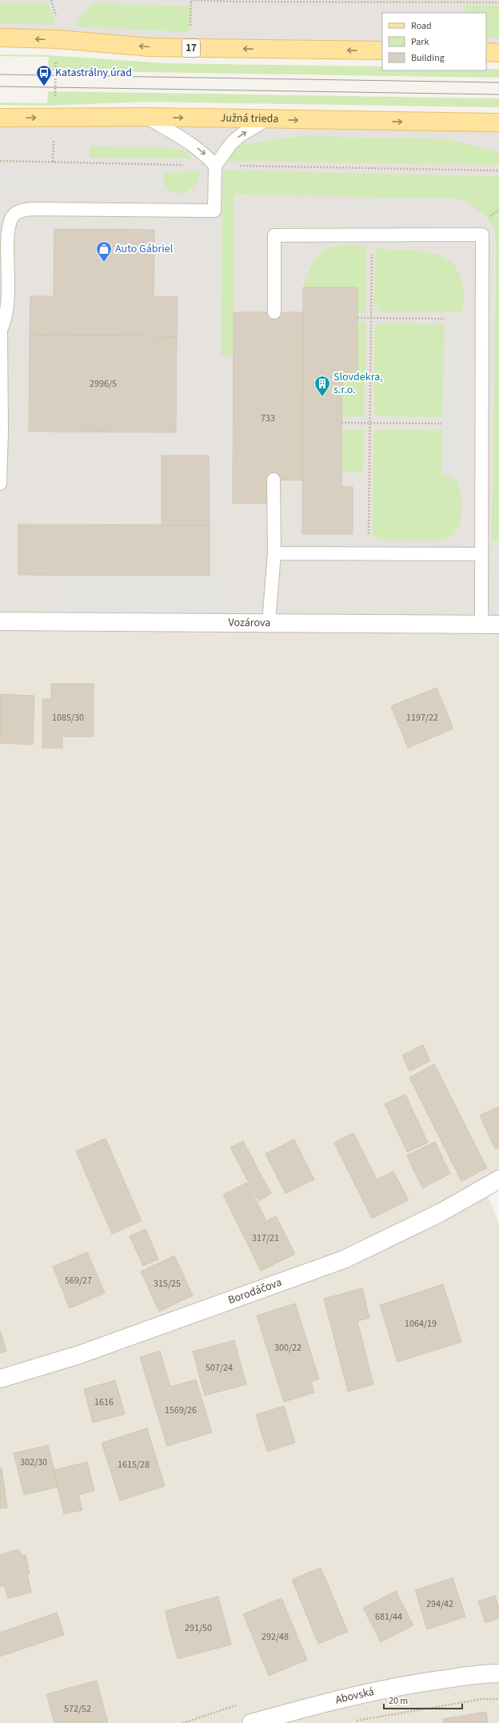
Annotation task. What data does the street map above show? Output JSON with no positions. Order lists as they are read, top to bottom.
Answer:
{
  "streets": {
    "main road": ["17", "Južná trieda"],
    "street": ["Vozárova", "Borodáčova", "Abovská"]
  },
  "places": {
    "bus stop": ["Katastrálny úrad"],
    "shop": ["Auto Gábriel"],
    "building": ["Slovdekra, s.r.o."]
  },
  "house_numbers": [
    "2996/5",
    "733",
    "1085/30",
    "1197/22",
    "317/21",
    "569/27",
    "315/25",
    "1064/19",
    "300/22",
    "507/24",
    "1616",
    "1569/26",
    "302/30",
    "1615/28",
    "294/42",
    "681/44",
    "291/50",
    "292/48",
    "572/52"
  ],
  "legend": ["Road", "Park", "Building"],
  "scale_bar": "20 m"
}
